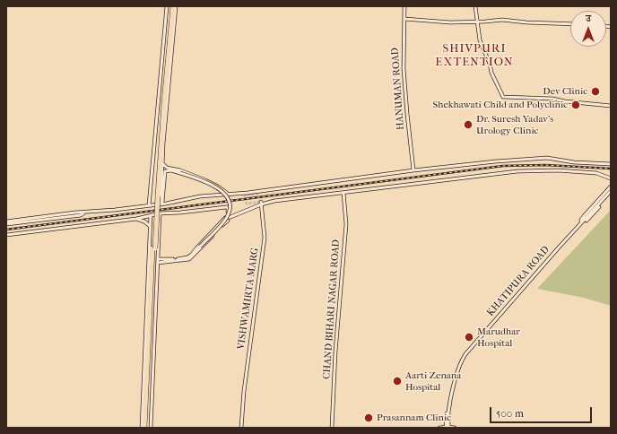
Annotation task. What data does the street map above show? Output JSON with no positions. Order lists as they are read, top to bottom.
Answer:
{
  "streets": {
    "street": [
      "HANUMAN ROAD",
      "KHATIPURA ROAD",
      "VISHWAMIRTA MARG",
      "CHAND BIHARI NAGAR ROAD"
    ]
  },
  "districts": ["SHIVPURI EXTENTION"],
  "places": [
    "Dev Clinic",
    "Shekhawati Child and Polyclinic",
    "Dr. Suresh Yadav's Urology Clinic",
    "Marudhar Hospital",
    "Aarti Zenana Hospital",
    "Prasannam Clinic"
  ],
  "scale_bar": "500 m",
  "north": "top"
}
